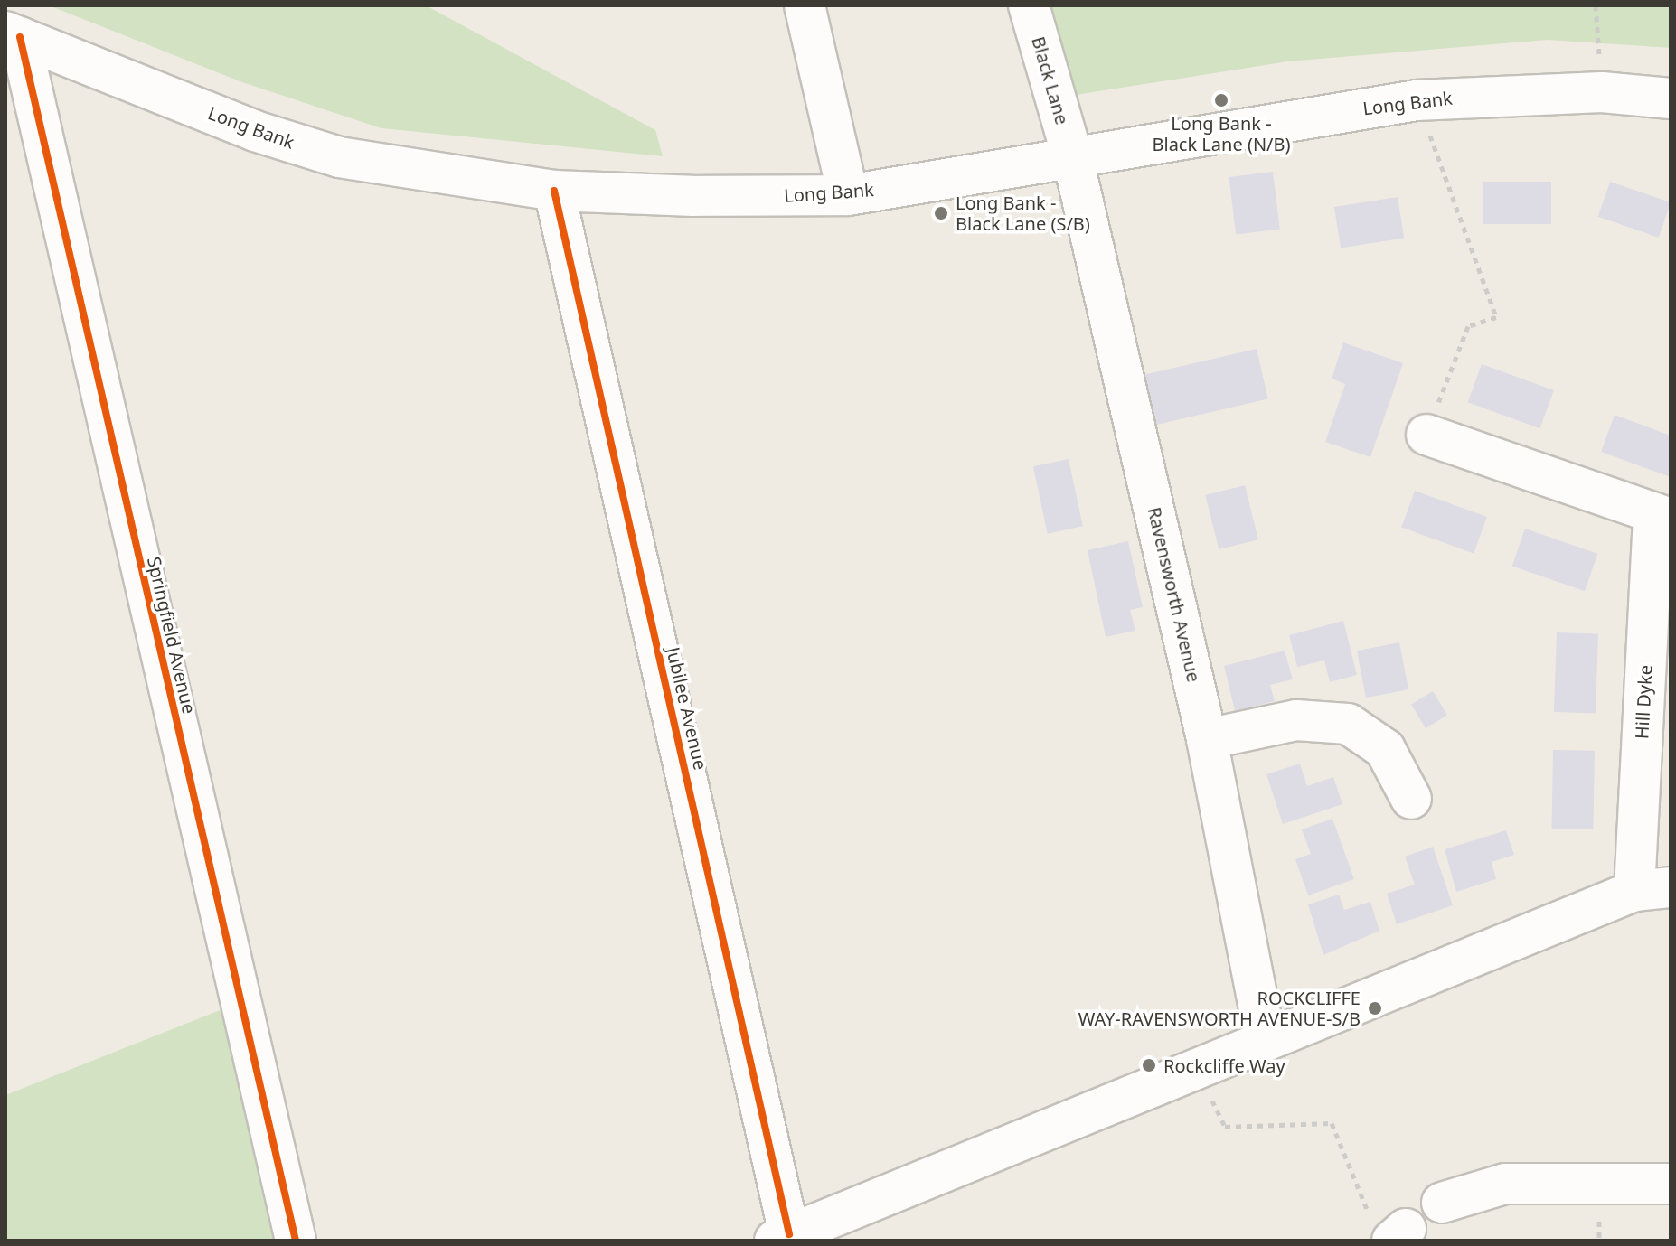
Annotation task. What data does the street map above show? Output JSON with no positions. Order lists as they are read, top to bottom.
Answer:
{
  "streets": {
    "street": [
      "Black Lane",
      "Long Bank",
      "Ravensworth Avenue",
      "Springfield Avenue",
      "Hill Dyke",
      "Jubilee Avenue"
    ]
  },
  "crossings": [
    ["Black Lane", "Long Bank"],
    ["Black Lane", "Ravensworth Avenue"],
    ["Long Bank", "Ravensworth Avenue"],
    ["Long Bank", "Springfield Avenue"],
    ["Long Bank", "Jubilee Avenue"]
  ],
  "places": [
    "Long Bank - Black Lane (N/B)",
    "Long Bank - Black Lane (S/B)",
    "ROCKCLIFFE WAY-RAVENSWORTH AVENUE-S/B",
    "Rockcliffe Way"
  ]
}
